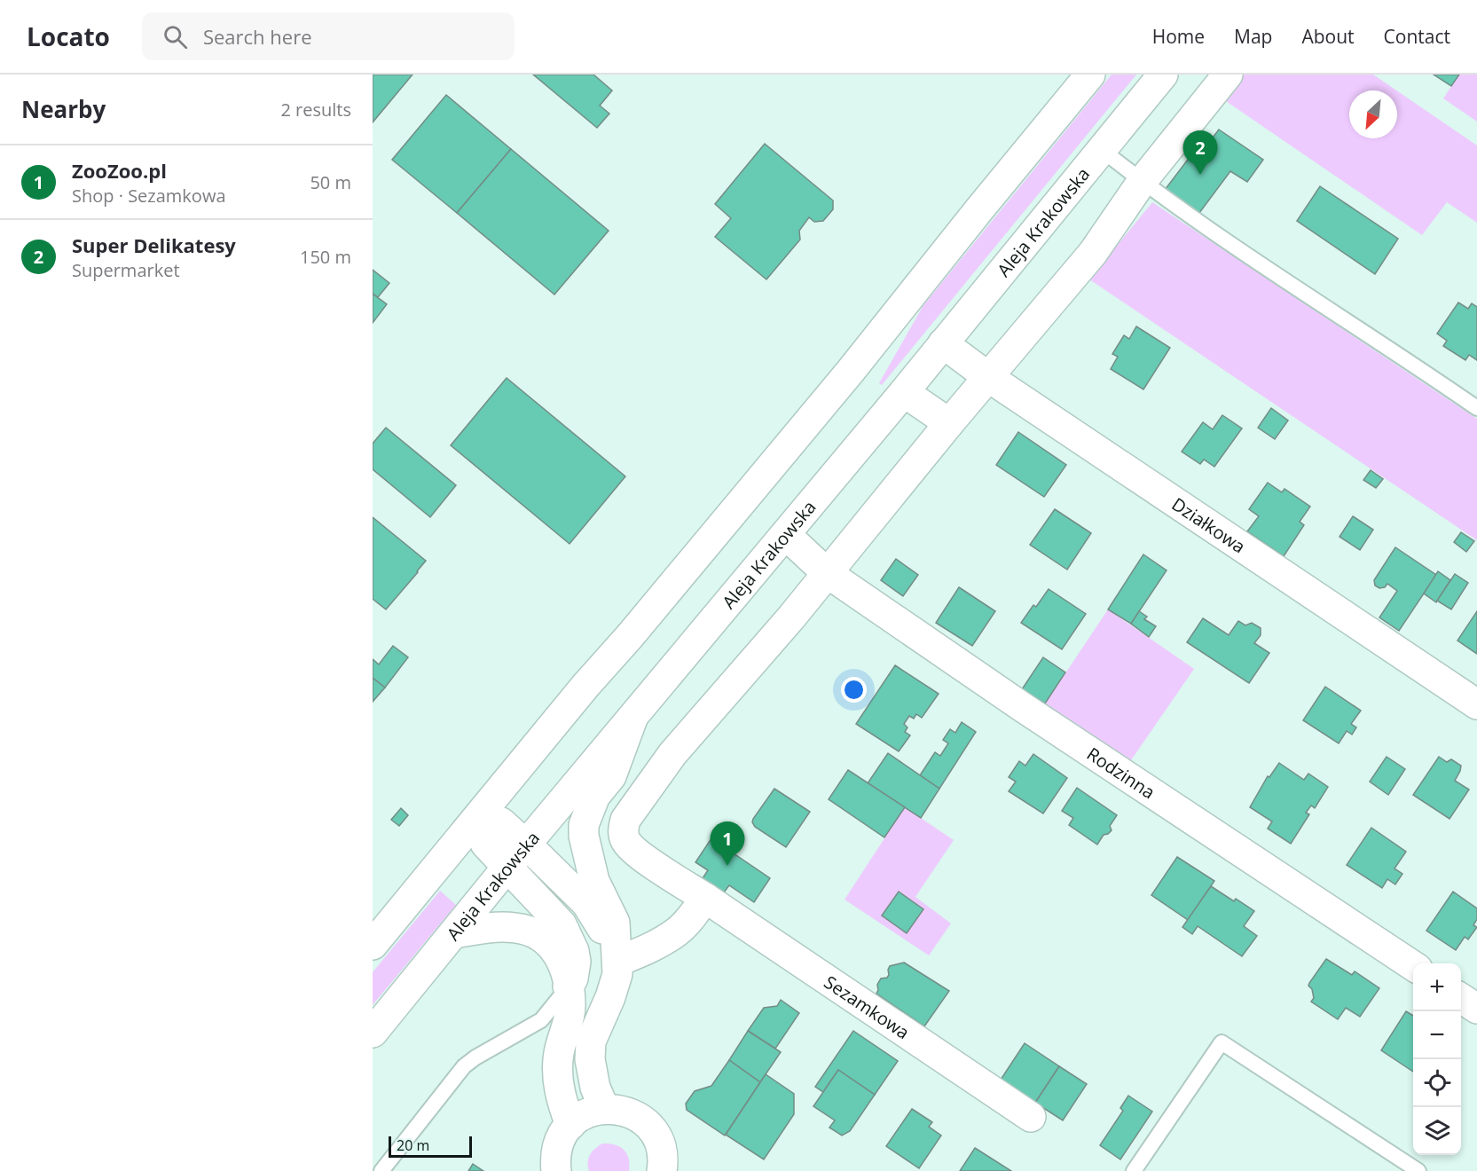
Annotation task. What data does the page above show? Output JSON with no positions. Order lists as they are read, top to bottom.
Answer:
{
  "streets": {
    "street": [
      "Aleja Krakowska",
      "Działkowa",
      "Rodzinna",
      "Sezamkowa"
    ]
  },
  "crossings": [
    ["Aleja Krakowska", "Działkowa"],
    ["Aleja Krakowska", "Rodzinna"]
  ],
  "scale_bar": "20 m",
  "north": "bottom left",
  "page": {
    "header": "Locato",
    "search": "Search here",
    "nav": [
      "Home",
      "Map",
      "About",
      "Contact"
    ],
    "heading": ["Nearby", "2 results"],
    "pins": ["2", "1"],
    "list": [
      {
        "mark": "1",
        "name": "ZooZoo.pl",
        "note": "Shop · Sezamkowa",
        "value": "50 m"
      },
      {
        "mark": "2",
        "name": "Super Delikatesy",
        "note": "Supermarket",
        "value": "150 m"
      }
    ],
    "map_buttons": ["+", "−"],
    "scale": "20 m"
  }
}
